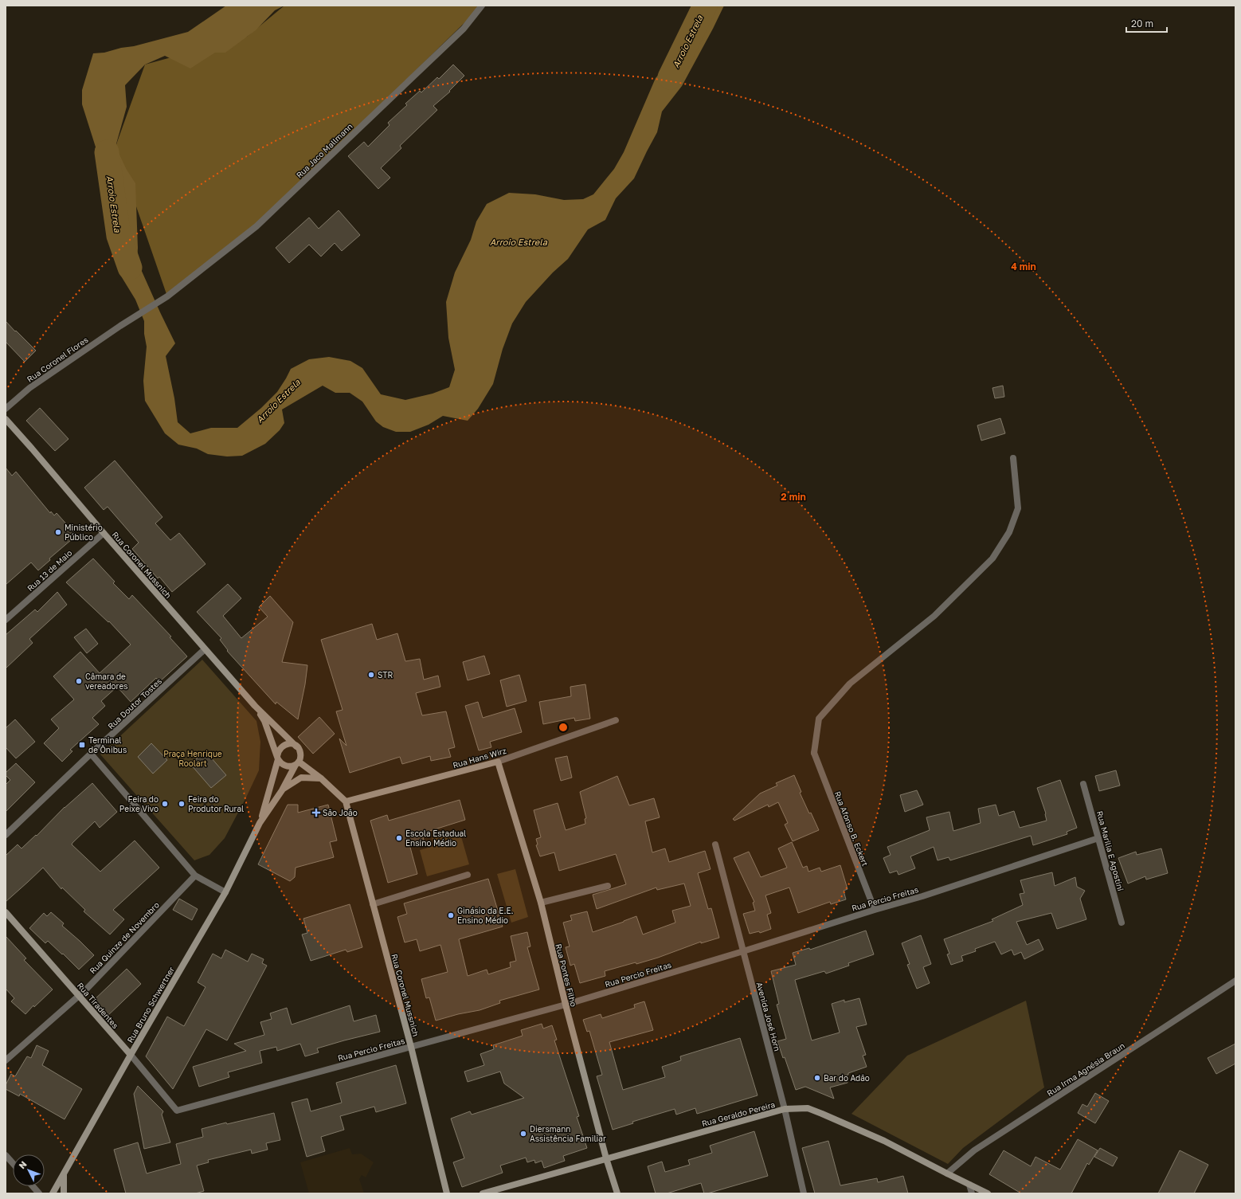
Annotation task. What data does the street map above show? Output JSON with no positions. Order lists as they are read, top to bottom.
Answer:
{
  "streets": {
    "main road": [
      "Rua Coronel Mussnich",
      "Rua Hans Wirz",
      "Rua Pontes Filho",
      "Rua Bruno Schwertner",
      "Rua Tiradentes",
      "Rua Geraldo Pereira"
    ],
    "street": [
      "Rua Jaco Mallmann",
      "Rua Coronel Flores",
      "Rua 13 de Maio",
      "Rua Doutor Tostes",
      "Rua Afonso B. Eckert",
      "Rua Marilia E Agostini",
      "Rua Percio Freitas",
      "Rua Quinze de Novembro",
      "Avenida José Horn",
      "Rua Irma Agnésia Braun"
    ]
  },
  "crossings": [
    ["Rua Jaco Mallmann", "Rua Coronel Flores"],
    ["Rua Coronel Mussnich", "Rua 13 de Maio"],
    ["Rua Coronel Mussnich", "Rua Doutor Tostes"],
    ["Rua Coronel Mussnich", "Rua Hans Wirz"],
    ["Rua Coronel Mussnich", "Rua Percio Freitas"],
    ["Rua Coronel Mussnich", "Rua Bruno Schwertner"],
    ["Rua Hans Wirz", "Rua Pontes Filho"],
    ["Rua Afonso B. Eckert", "Rua Percio Freitas"],
    ["Rua Marilia E Agostini", "Rua Percio Freitas"],
    ["Rua Percio Freitas", "Rua Pontes Filho"],
    ["Rua Percio Freitas", "Rua Tiradentes"],
    ["Rua Percio Freitas", "Avenida José Horn"],
    ["Rua Quinze de Novembro", "Rua Tiradentes"],
    ["Rua Pontes Filho", "Rua Geraldo Pereira"],
    ["Rua Bruno Schwertner", "Rua Tiradentes"],
    ["Avenida José Horn", "Rua Geraldo Pereira"],
    ["Rua Irma Agnésia Braun", "Rua Geraldo Pereira"]
  ],
  "water": ["Arroio Estrela"],
  "parks": ["Praça Henrique Roolart"],
  "places": {
    "other": [
      "Ministério Público",
      "STR",
      "Câmara de vereadores",
      "Feira do Peixe Vivo",
      "Feira do Produtor Rural",
      "Escola Estadual Ensino Médio",
      "Ginásio da E.E. Ensino Médio",
      "Bar do Adão",
      "Diersmann Assistência Familiar"
    ],
    "transit": ["Terminal de Ônibus"],
    "health": ["São João"]
  },
  "scale_bar": "20 m",
  "north": "top left",
  "rings": ["4 min", "2 min"]
}
